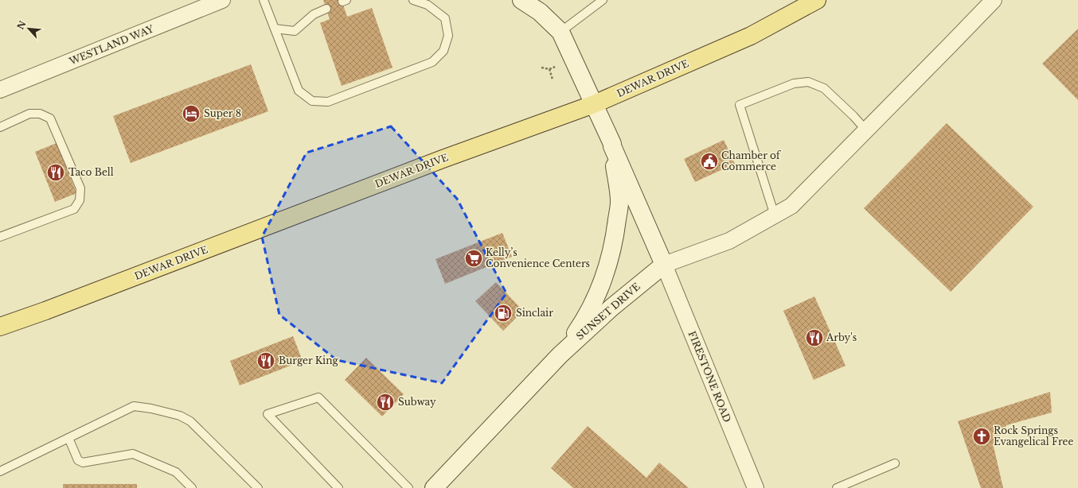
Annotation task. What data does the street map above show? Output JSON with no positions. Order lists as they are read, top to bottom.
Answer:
{
  "streets": {
    "main road": ["DEWAR DRIVE"],
    "street": ["WESTLAND WAY", "SUNSET DRIVE", "FIRESTONE ROAD"]
  },
  "crossings": [
    ["SUNSET DRIVE", "FIRESTONE ROAD"]
  ],
  "places": {
    "hotel": ["Super 8"],
    "public building": ["Chamber of Commerce"],
    "restaurant": [
      "Taco Bell",
      "Arby's",
      "Burger King",
      "Subway"
    ],
    "supermarket": ["Kelly’s Convenience Centers"],
    "fuel station": ["Sinclair"],
    "church": ["Rock Springs Evangelical Free"]
  },
  "north": "top left"
}
